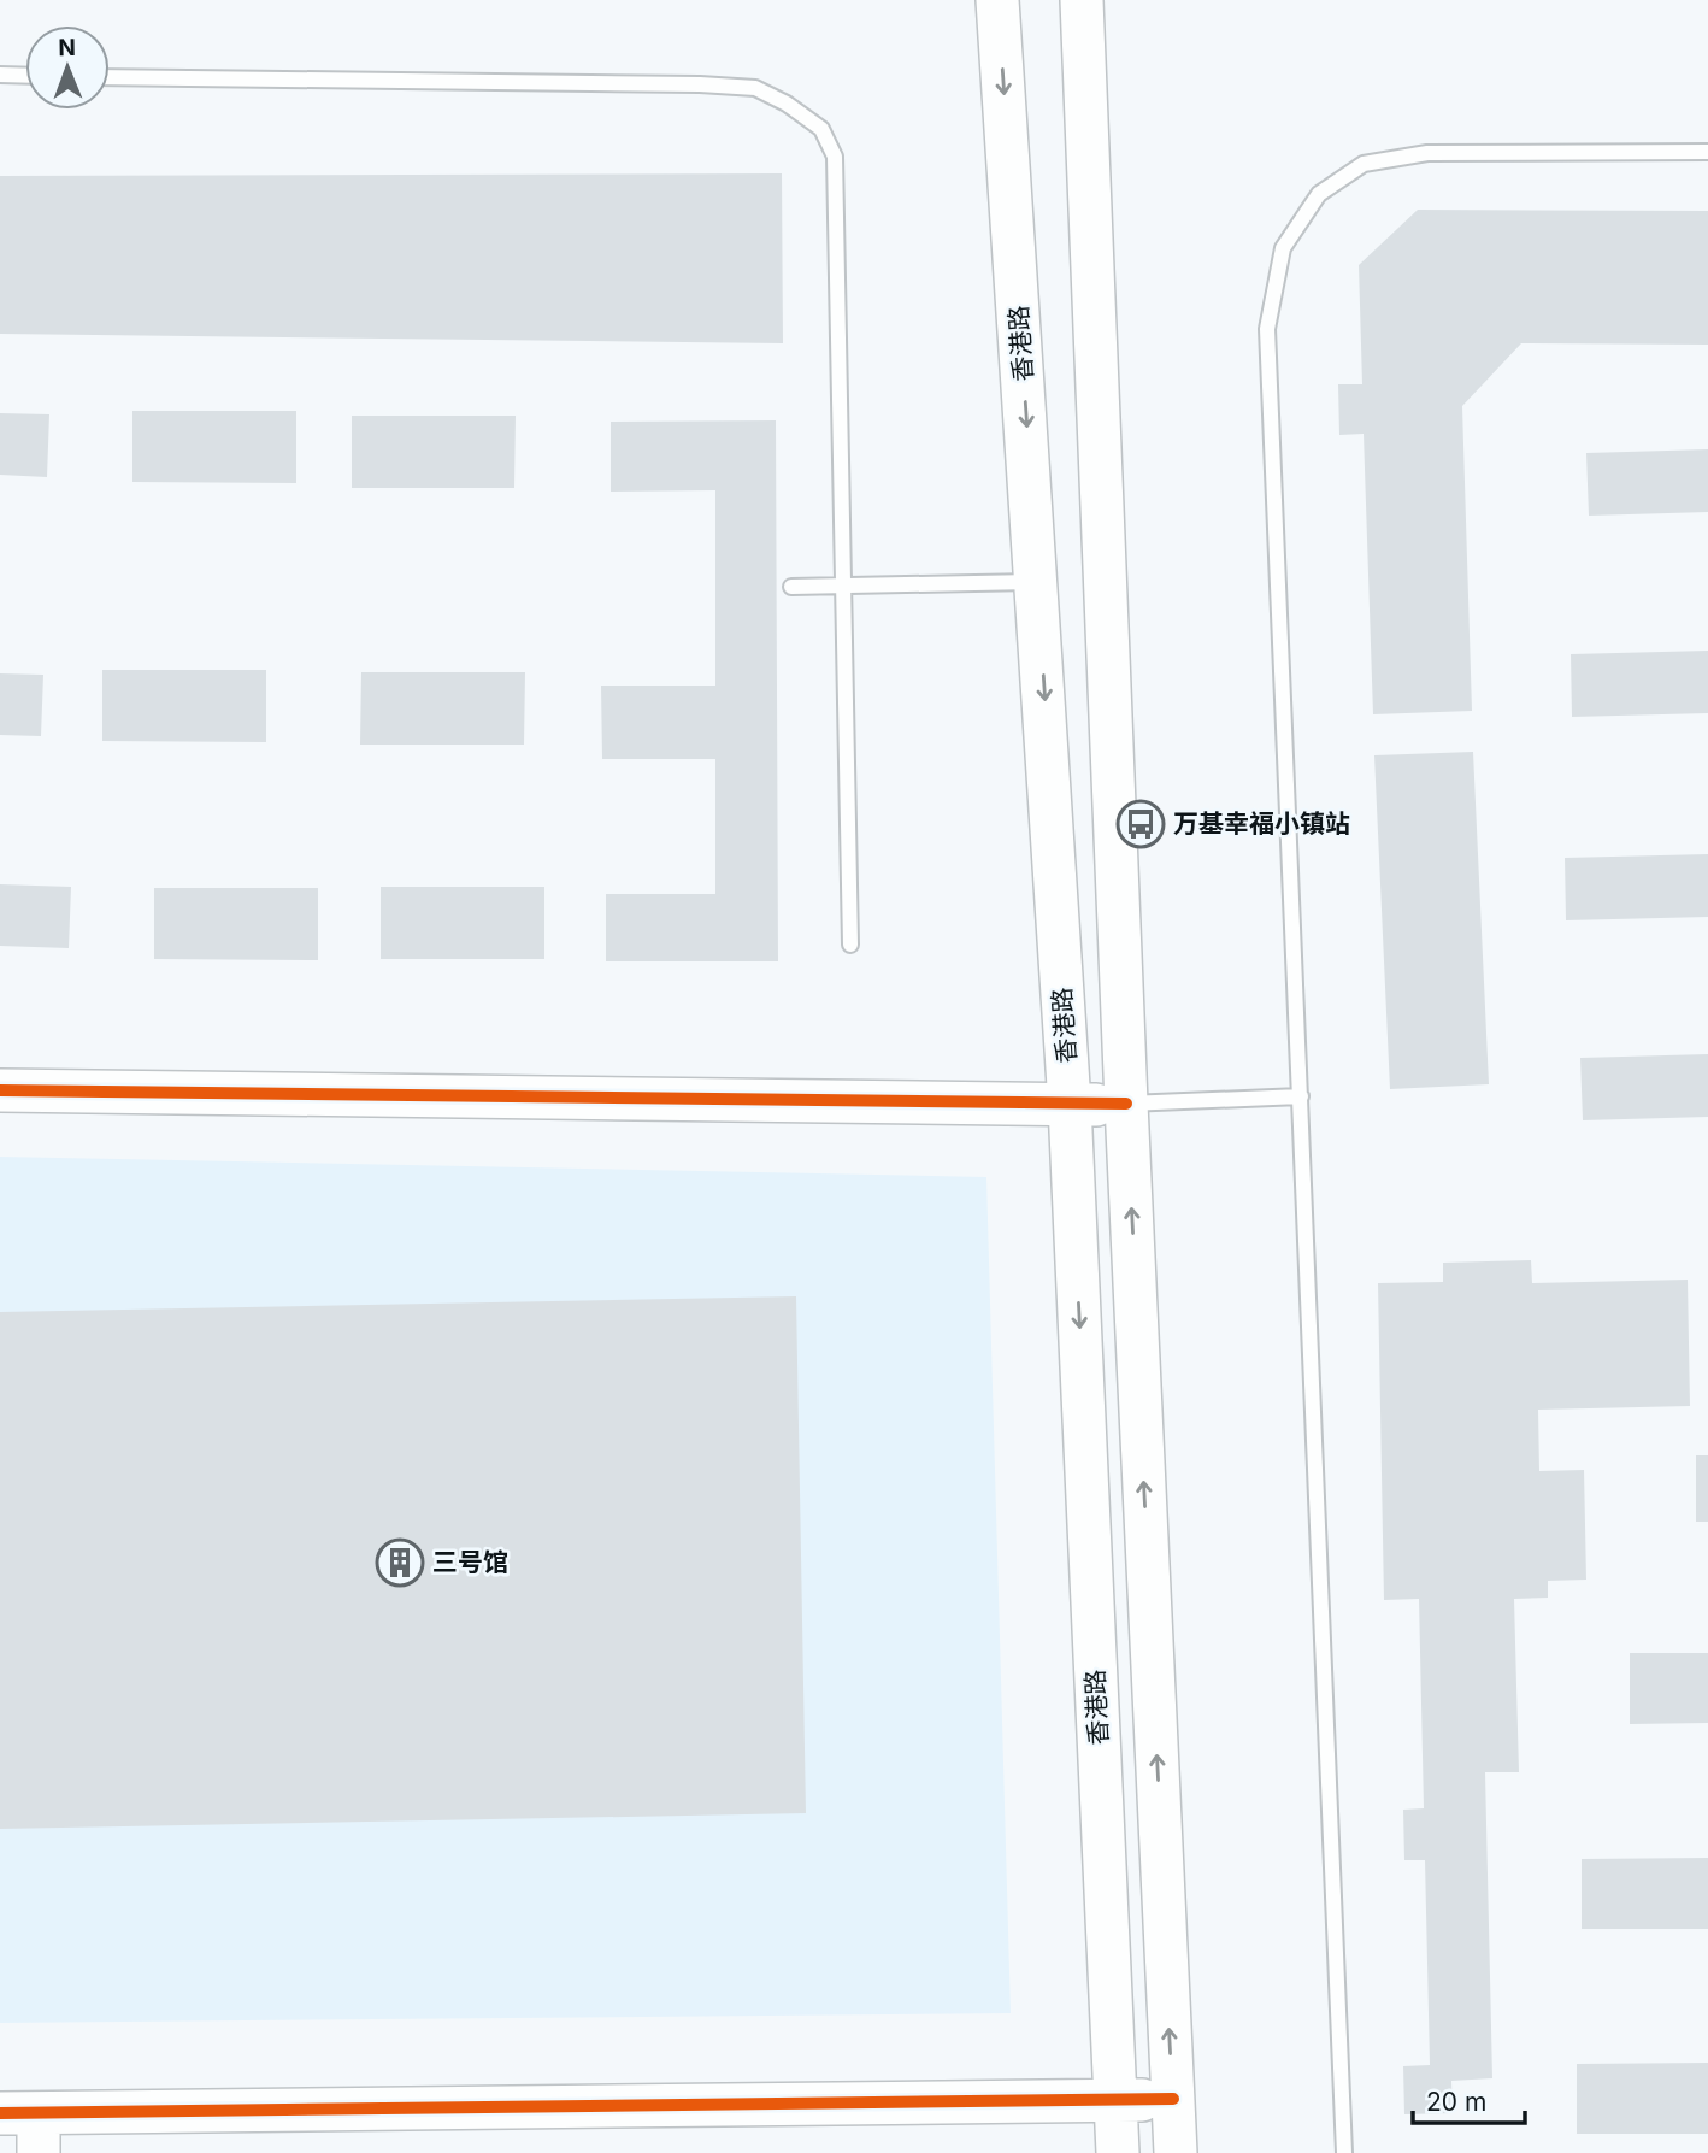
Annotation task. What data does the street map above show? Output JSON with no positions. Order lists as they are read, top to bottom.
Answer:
{
  "streets": {
    "main road": ["香港路"]
  },
  "places": {
    "bus stop": ["万基幸福小镇站"],
    "building": ["三号馆"]
  },
  "scale_bar": "20 m",
  "north": "top"
}
